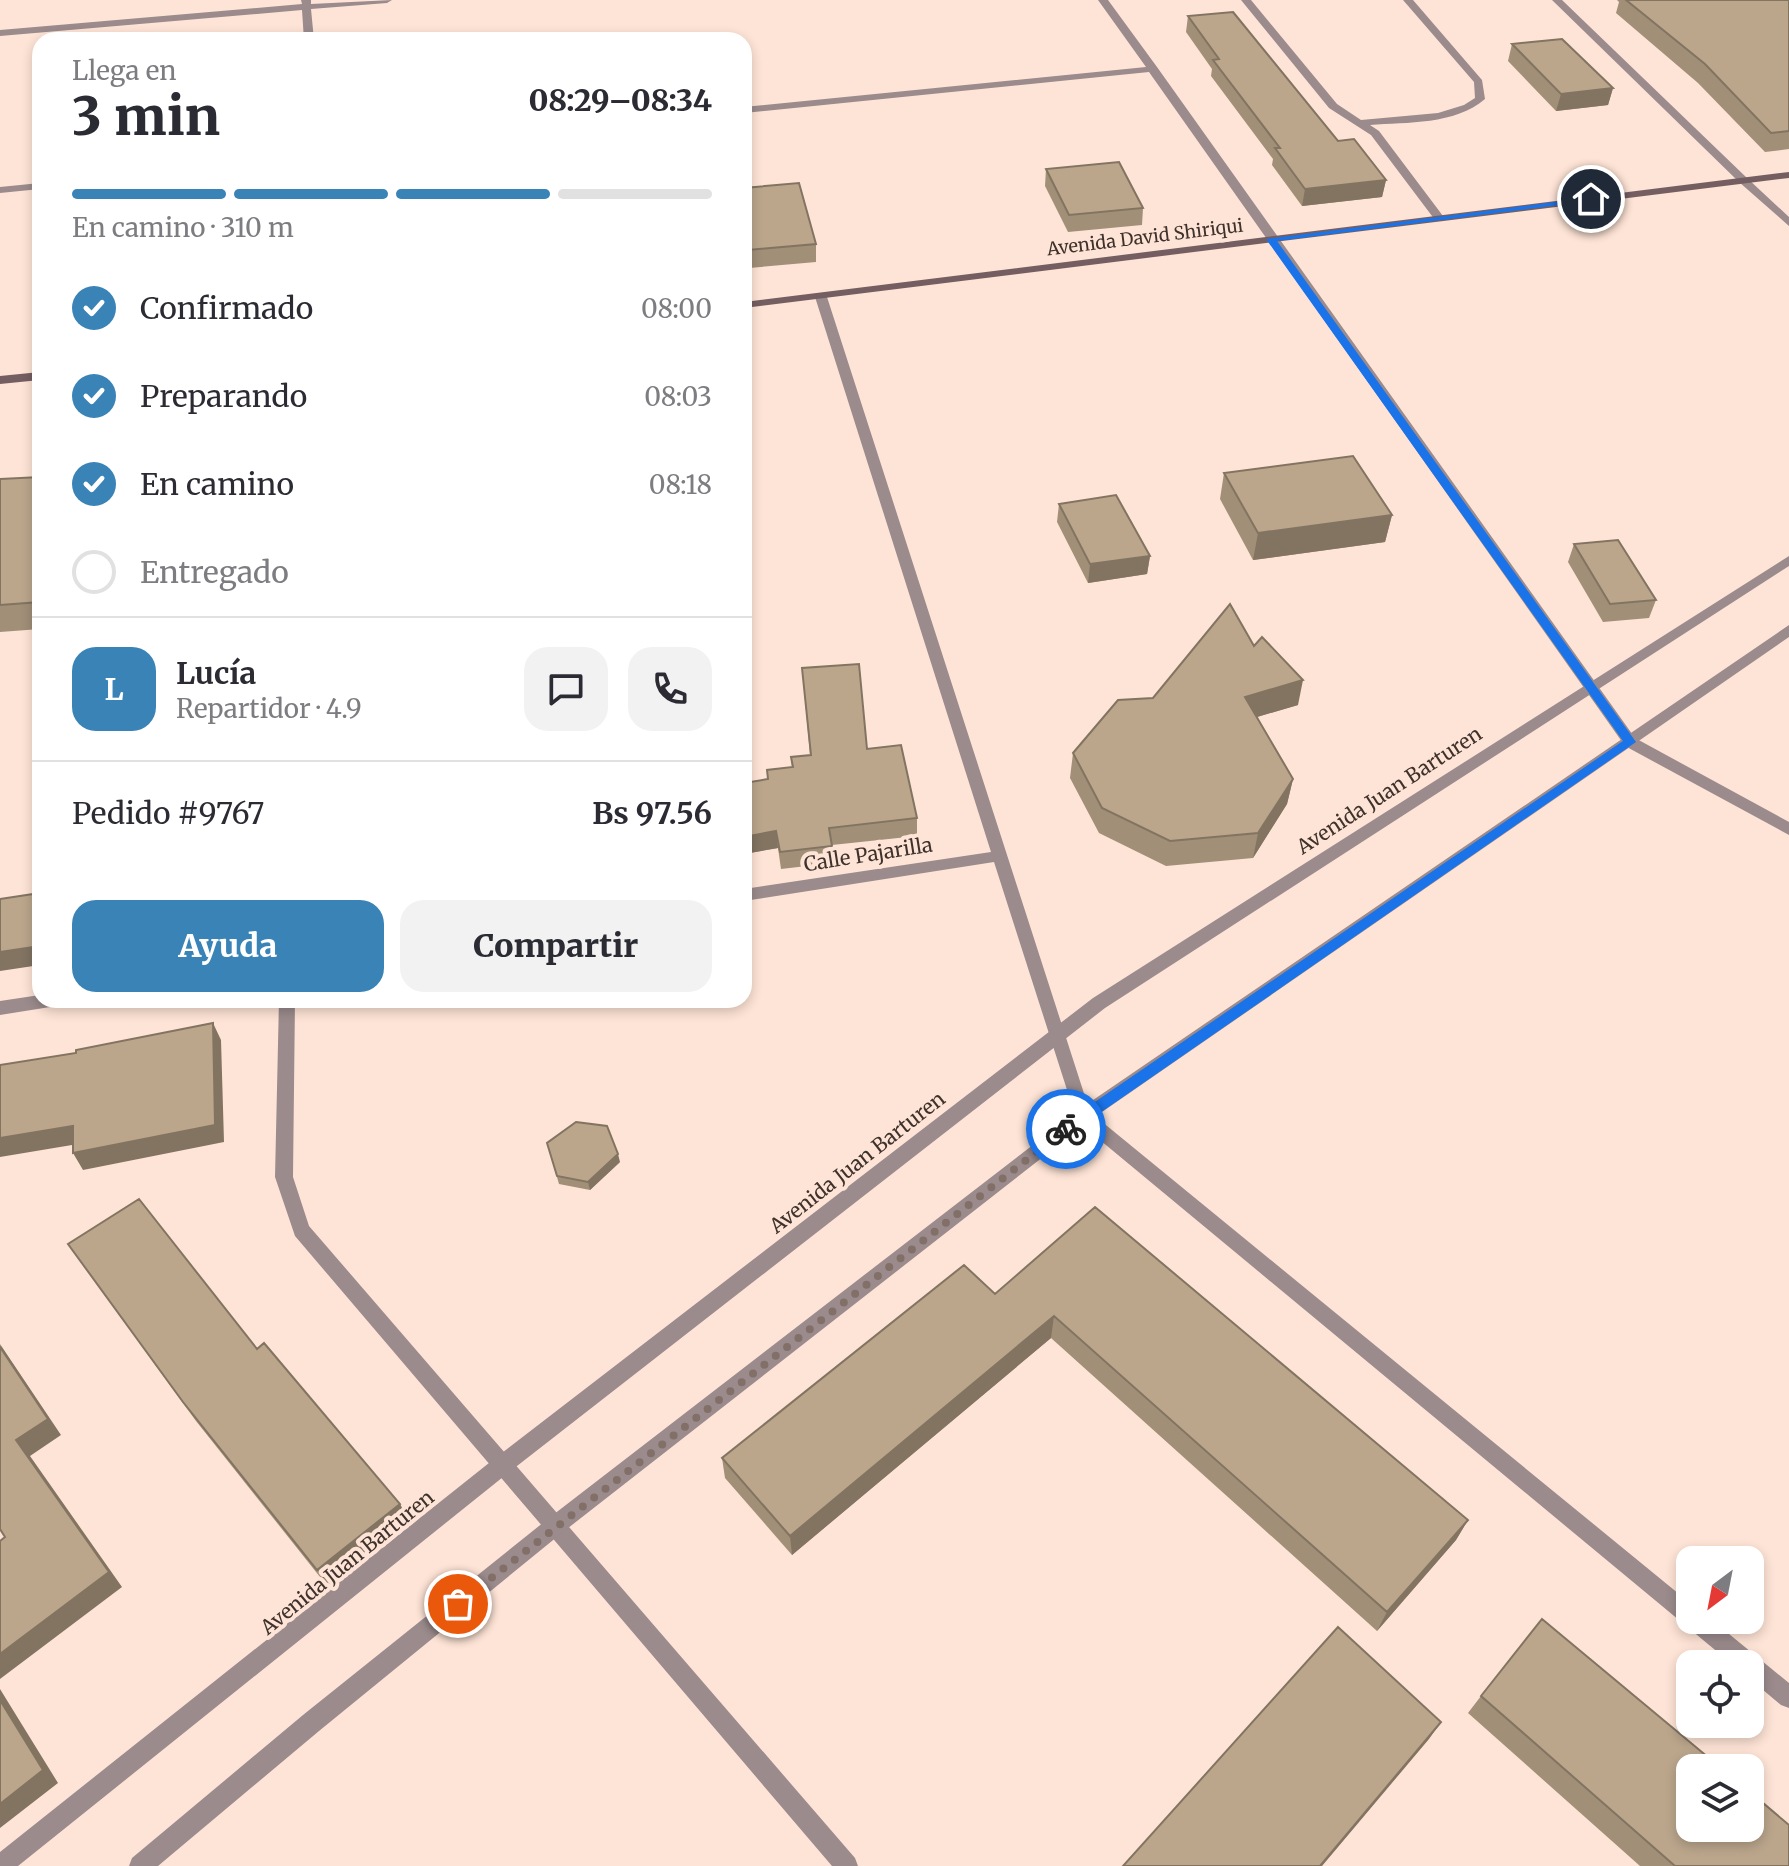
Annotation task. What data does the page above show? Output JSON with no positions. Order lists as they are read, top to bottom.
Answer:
{
  "streets": {
    "main road": ["Avenida David Shiriqui"],
    "street": ["Avenida Juan Barturen", "Calle Pajarilla"]
  },
  "north": "bottom left",
  "page": {
    "heading": ["3 min", "Llega en", "08:29–08:34"],
    "panel": [
      "Lucía",
      "Repartidor · 4.9",
      "Pedido #9767",
      "Bs 97.56"
    ],
    "bar": "En camino · 310 m",
    "list": [
      ["Confirmado", "08:00"],
      ["Preparando", "08:03"],
      ["En camino", "08:18"],
      "Entregado"
    ],
    "round": "L",
    "buttons": ["Ayuda", "Compartir"]
  }
}
